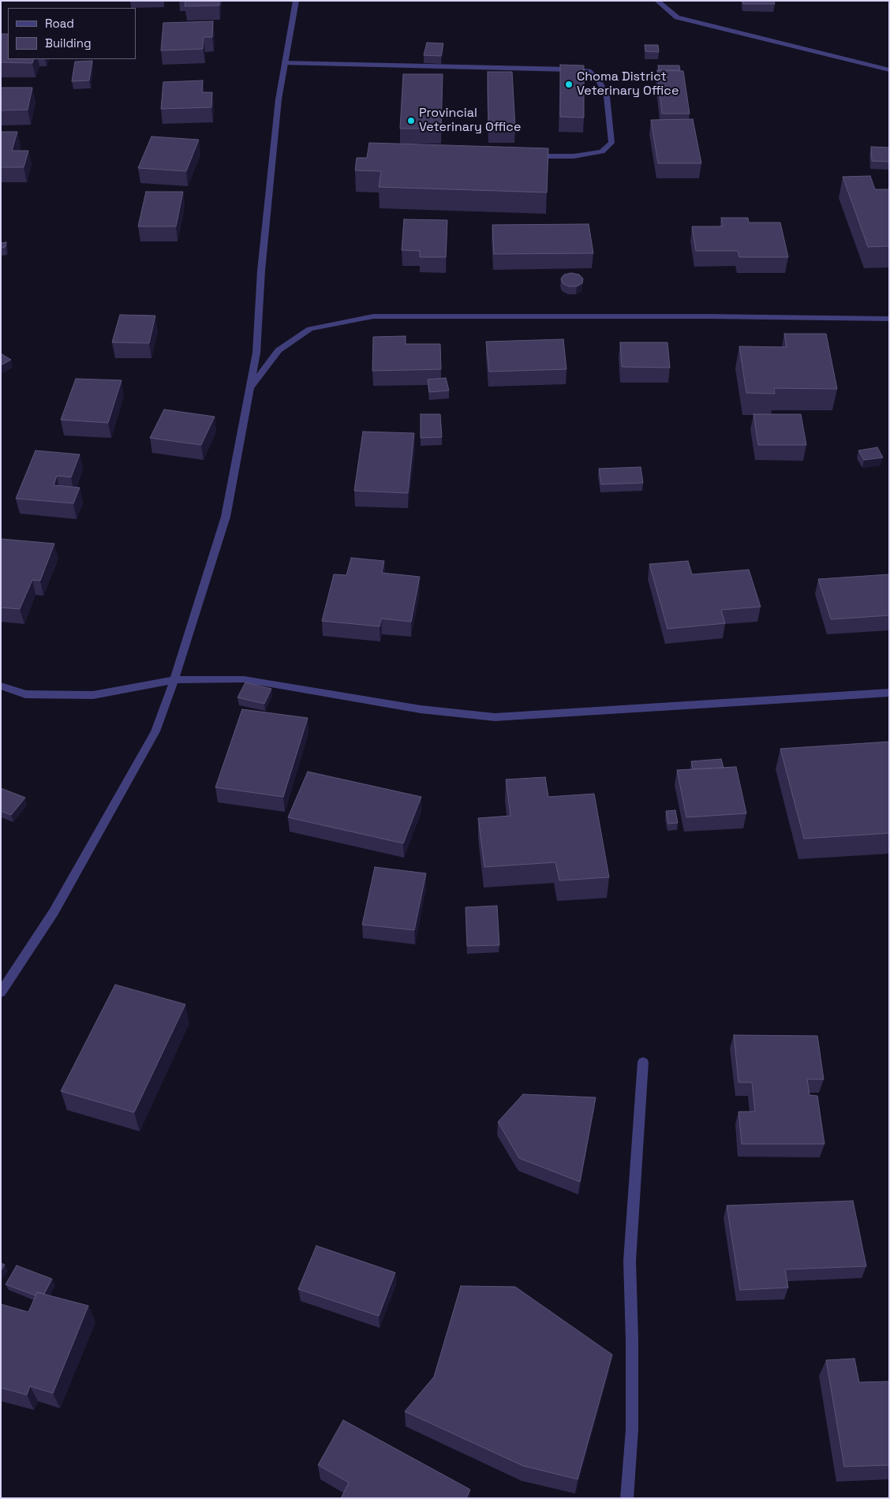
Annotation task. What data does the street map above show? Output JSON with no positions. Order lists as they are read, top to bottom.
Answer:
{
  "places": ["Choma District Veterinary Office", "Provincial Veterinary Office"],
  "legend": ["Road", "Building"]
}
